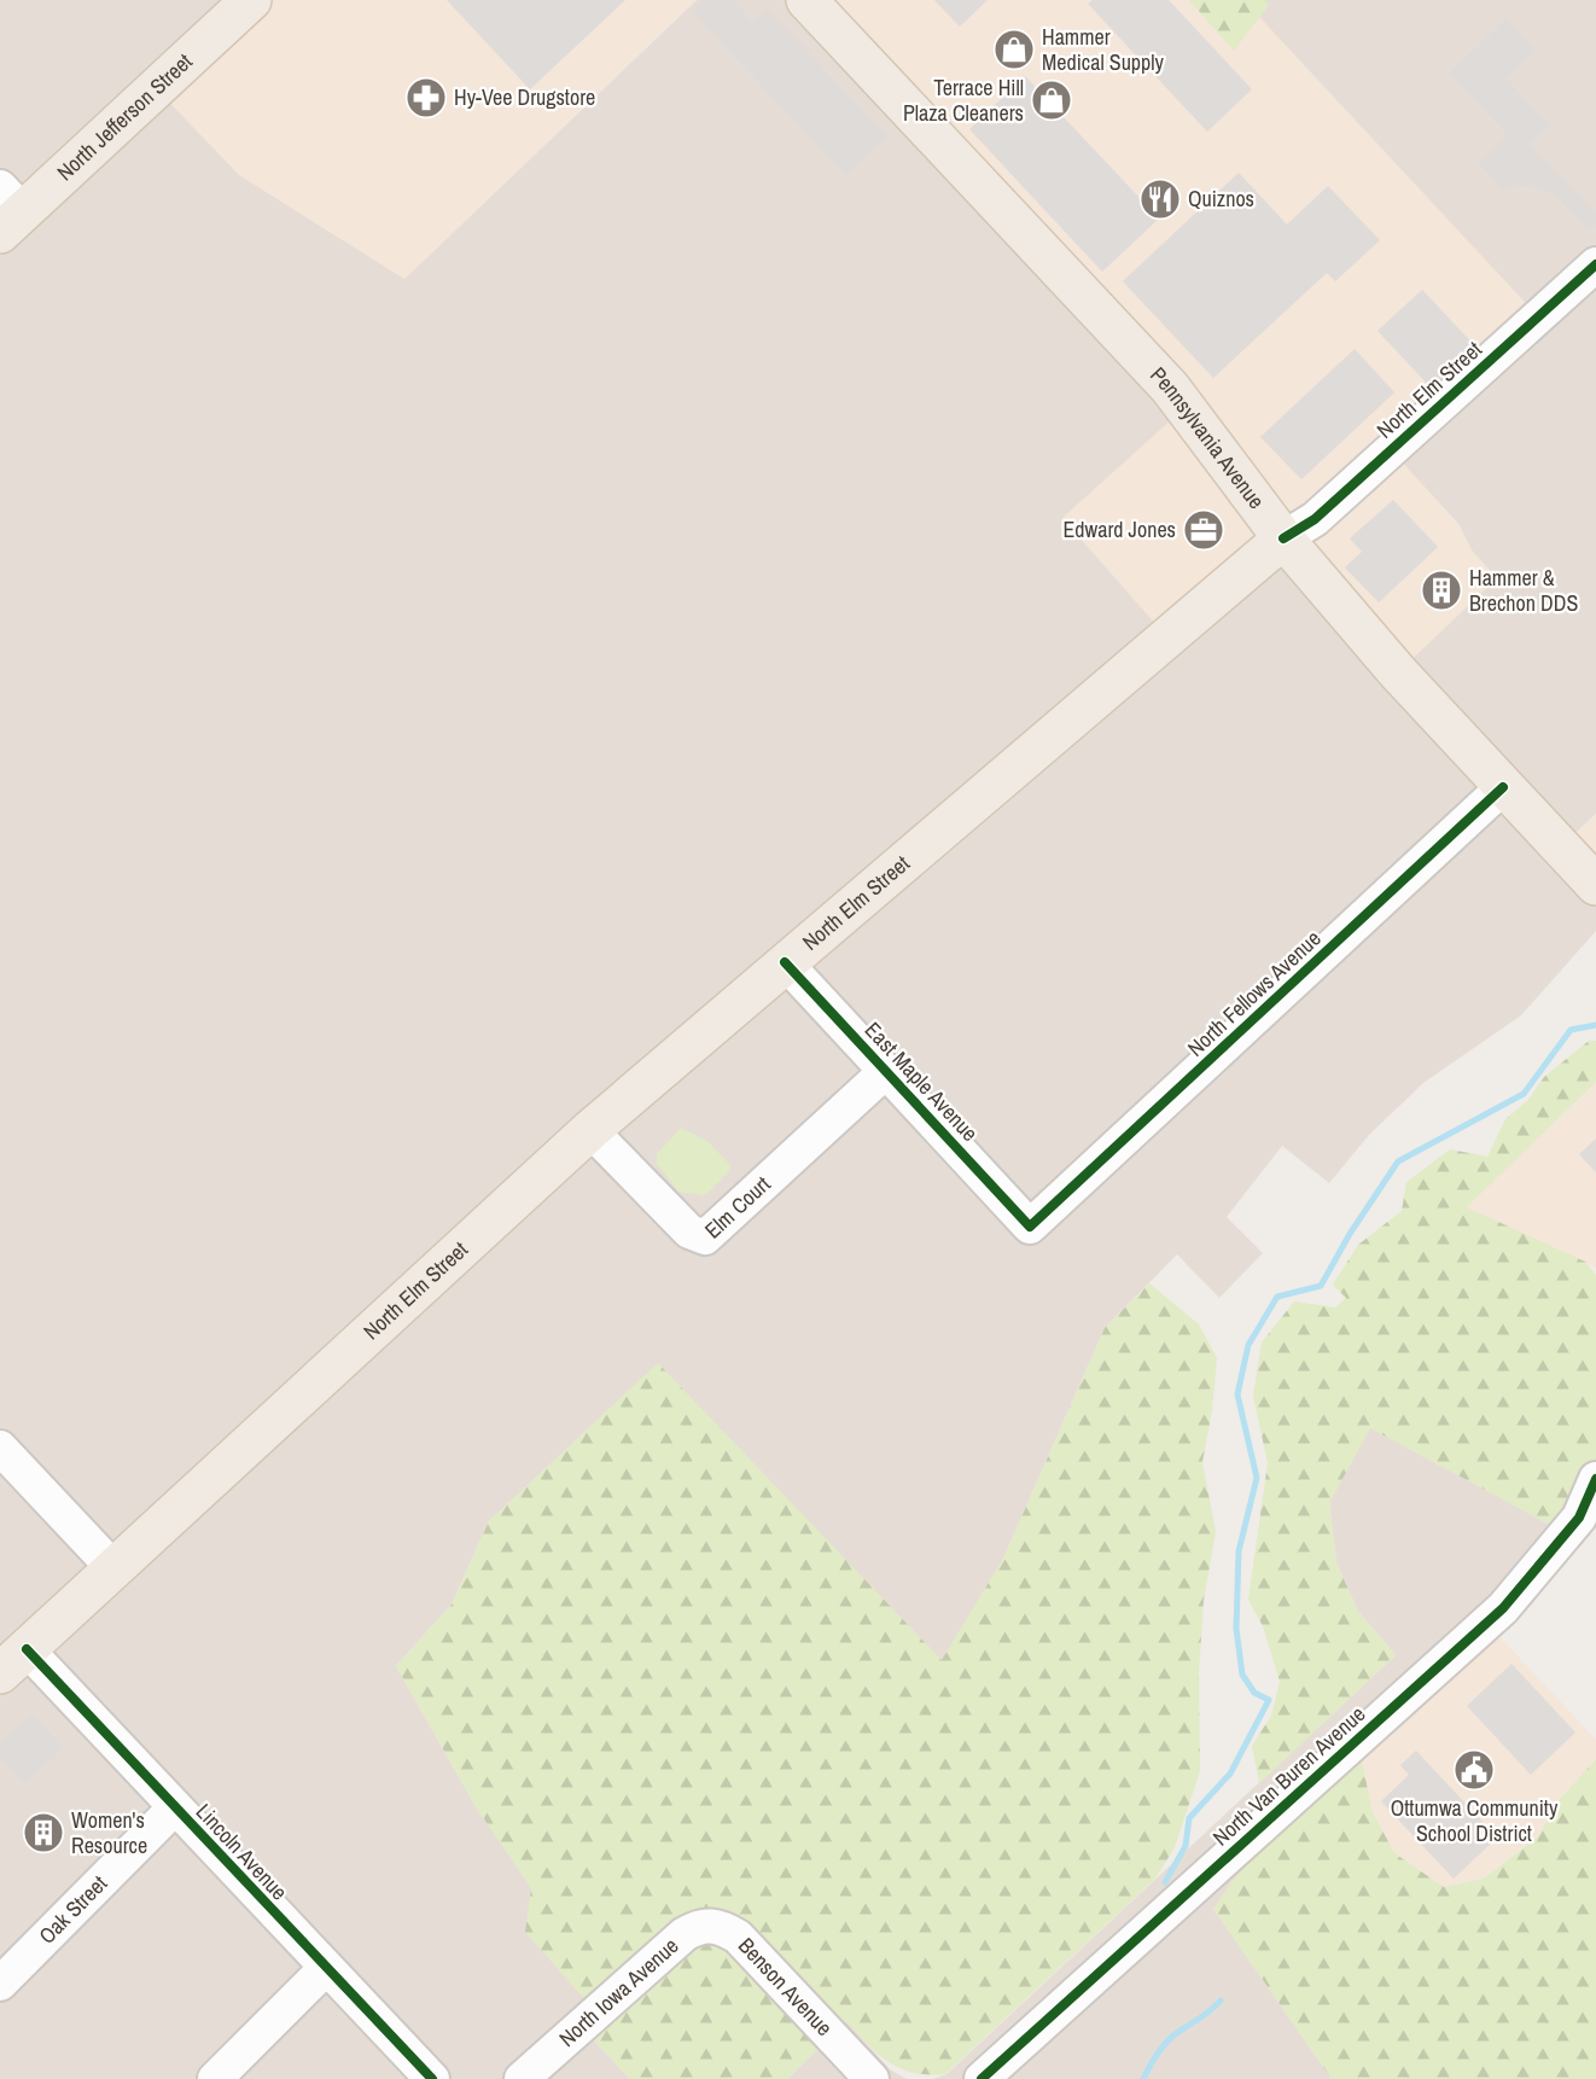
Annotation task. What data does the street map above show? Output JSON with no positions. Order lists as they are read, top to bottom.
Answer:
{
  "streets": {
    "main road": ["North Jefferson Street", "North Elm Street", "Pennsylvania Avenue"],
    "street": [
      "North Fellows Avenue",
      "East Maple Avenue",
      "Elm Court",
      "North Van Buren Avenue",
      "Lincoln Avenue",
      "Oak Street",
      "Benson Avenue",
      "North Iowa Avenue"
    ]
  },
  "crossings": [
    ["North Elm Street", "Pennsylvania Avenue"],
    ["North Elm Street", "East Maple Avenue"],
    ["North Elm Street", "Elm Court"],
    ["North Elm Street", "Lincoln Avenue"],
    ["Pennsylvania Avenue", "North Fellows Avenue"],
    ["North Fellows Avenue", "East Maple Avenue"],
    ["East Maple Avenue", "Elm Court"],
    ["Lincoln Avenue", "Oak Street"],
    ["Benson Avenue", "North Iowa Avenue"]
  ],
  "places": {
    "shop": ["Hammer Medical Supply", "Terrace Hill Plaza Cleaners"],
    "pharmacy": ["Hy-Vee Drugstore"],
    "restaurant": ["Quiznos"],
    "office": ["Edward Jones"],
    "building": ["Hammer & Brechon DDS", "Women's Resource"],
    "public building": ["Ottumwa Community School District"]
  }
}
